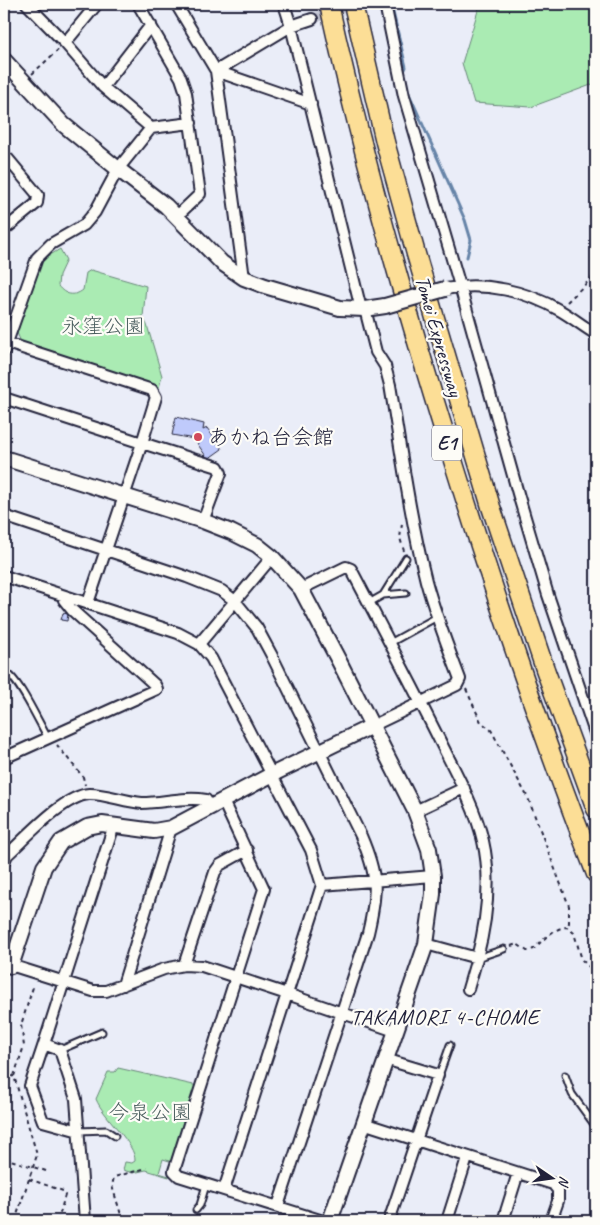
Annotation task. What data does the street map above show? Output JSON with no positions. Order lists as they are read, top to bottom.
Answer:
{
  "streets": {
    "highway": ["Tomei Expressway", "E1"]
  },
  "districts": ["TAKAMORI 4-CHOME"],
  "parks": ["永窪公園", "今泉公園"],
  "places": ["あかね台会館"],
  "north": "right"
}
